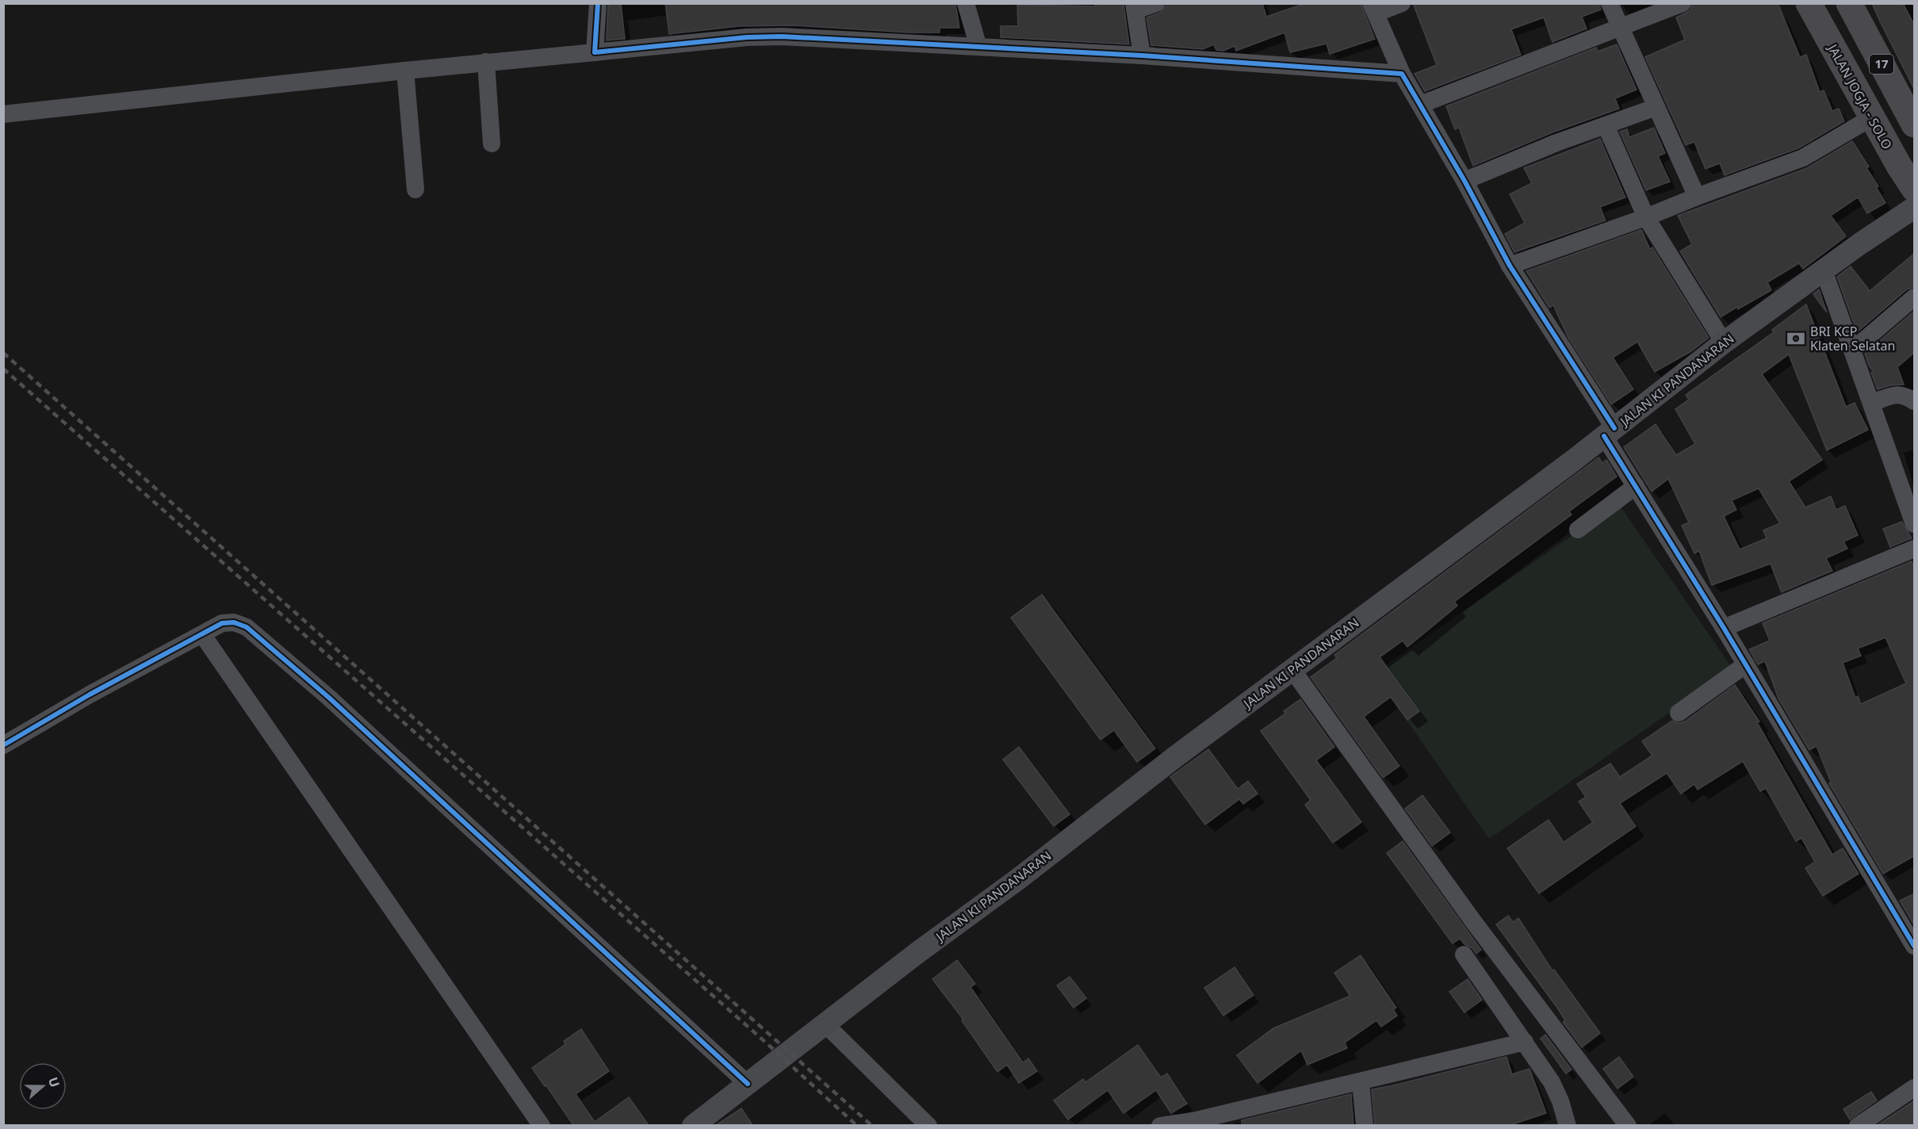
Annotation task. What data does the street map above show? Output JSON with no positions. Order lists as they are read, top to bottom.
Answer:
{
  "streets": {
    "highway": ["17", "JALAN JOGJA - SOLO"],
    "main road": ["JALAN KI PANDANARAN"]
  },
  "places": {
    "bank": ["BRI KCP Klaten Selatan"]
  },
  "north": "right"
}
